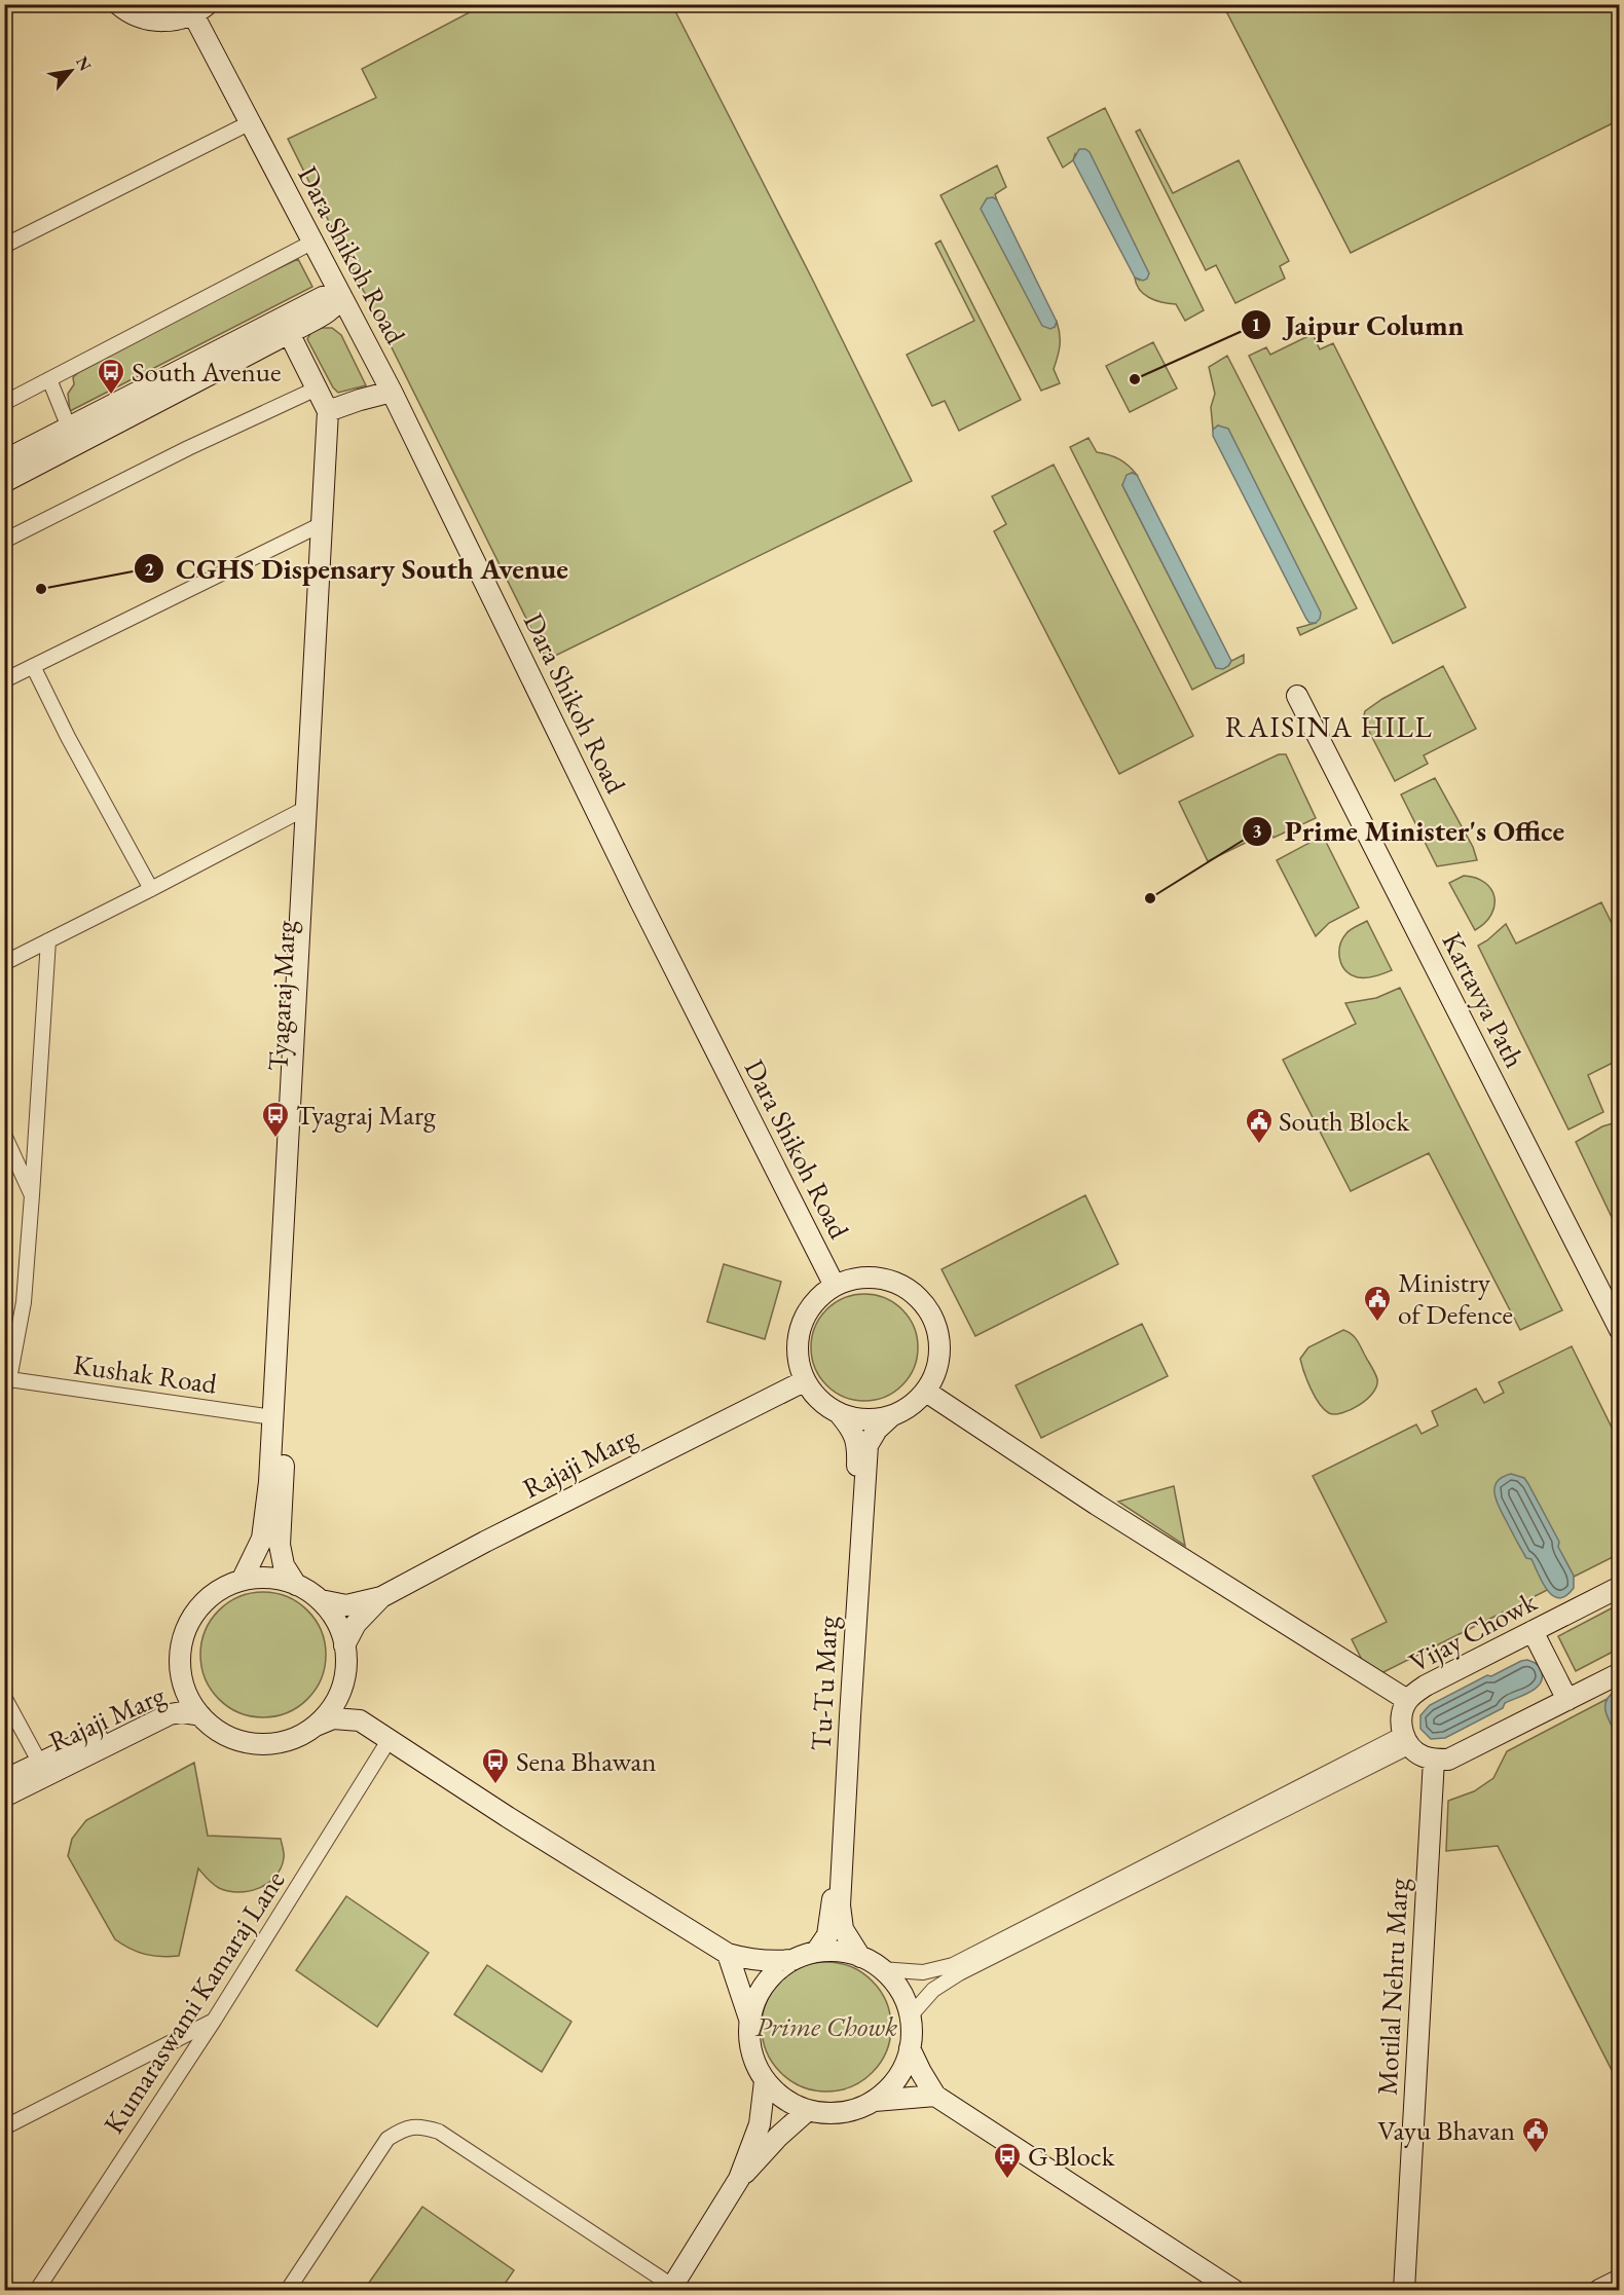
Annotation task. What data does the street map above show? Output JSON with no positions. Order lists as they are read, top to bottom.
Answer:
{
  "streets": {
    "main road": [
      "Dara Shikoh Road",
      "Tyagaraj Marg",
      "Kartavya Path",
      "Rajaji Marg",
      "Vijay Chowk",
      "Tu-Tu Marg",
      "Motilal Nehru Marg"
    ],
    "street": ["Kushak Road", "Kumaraswami Kamaraj Lane"]
  },
  "crossings": [
    ["Dara Shikoh Road", "Rajaji Marg"],
    ["Dara Shikoh Road", "Tu-Tu Marg"],
    ["Tyagaraj Marg", "Kushak Road"],
    ["Tyagaraj Marg", "Rajaji Marg"],
    ["Rajaji Marg", "Tu-Tu Marg"]
  ],
  "districts": ["RAISINA HILL"],
  "parks": ["Prime Chowk"],
  "places": {
    "other": ["Jaipur Column", "CGHS Dispensary South Avenue", "Prime Minister's Office"],
    "bus stop": [
      "South Avenue",
      "Tyagraj Marg",
      "Sena Bhawan",
      "G Block"
    ],
    "public building": ["South Block", "Ministry of Defence", "Vayu Bhavan"]
  },
  "north": "top right"
}
